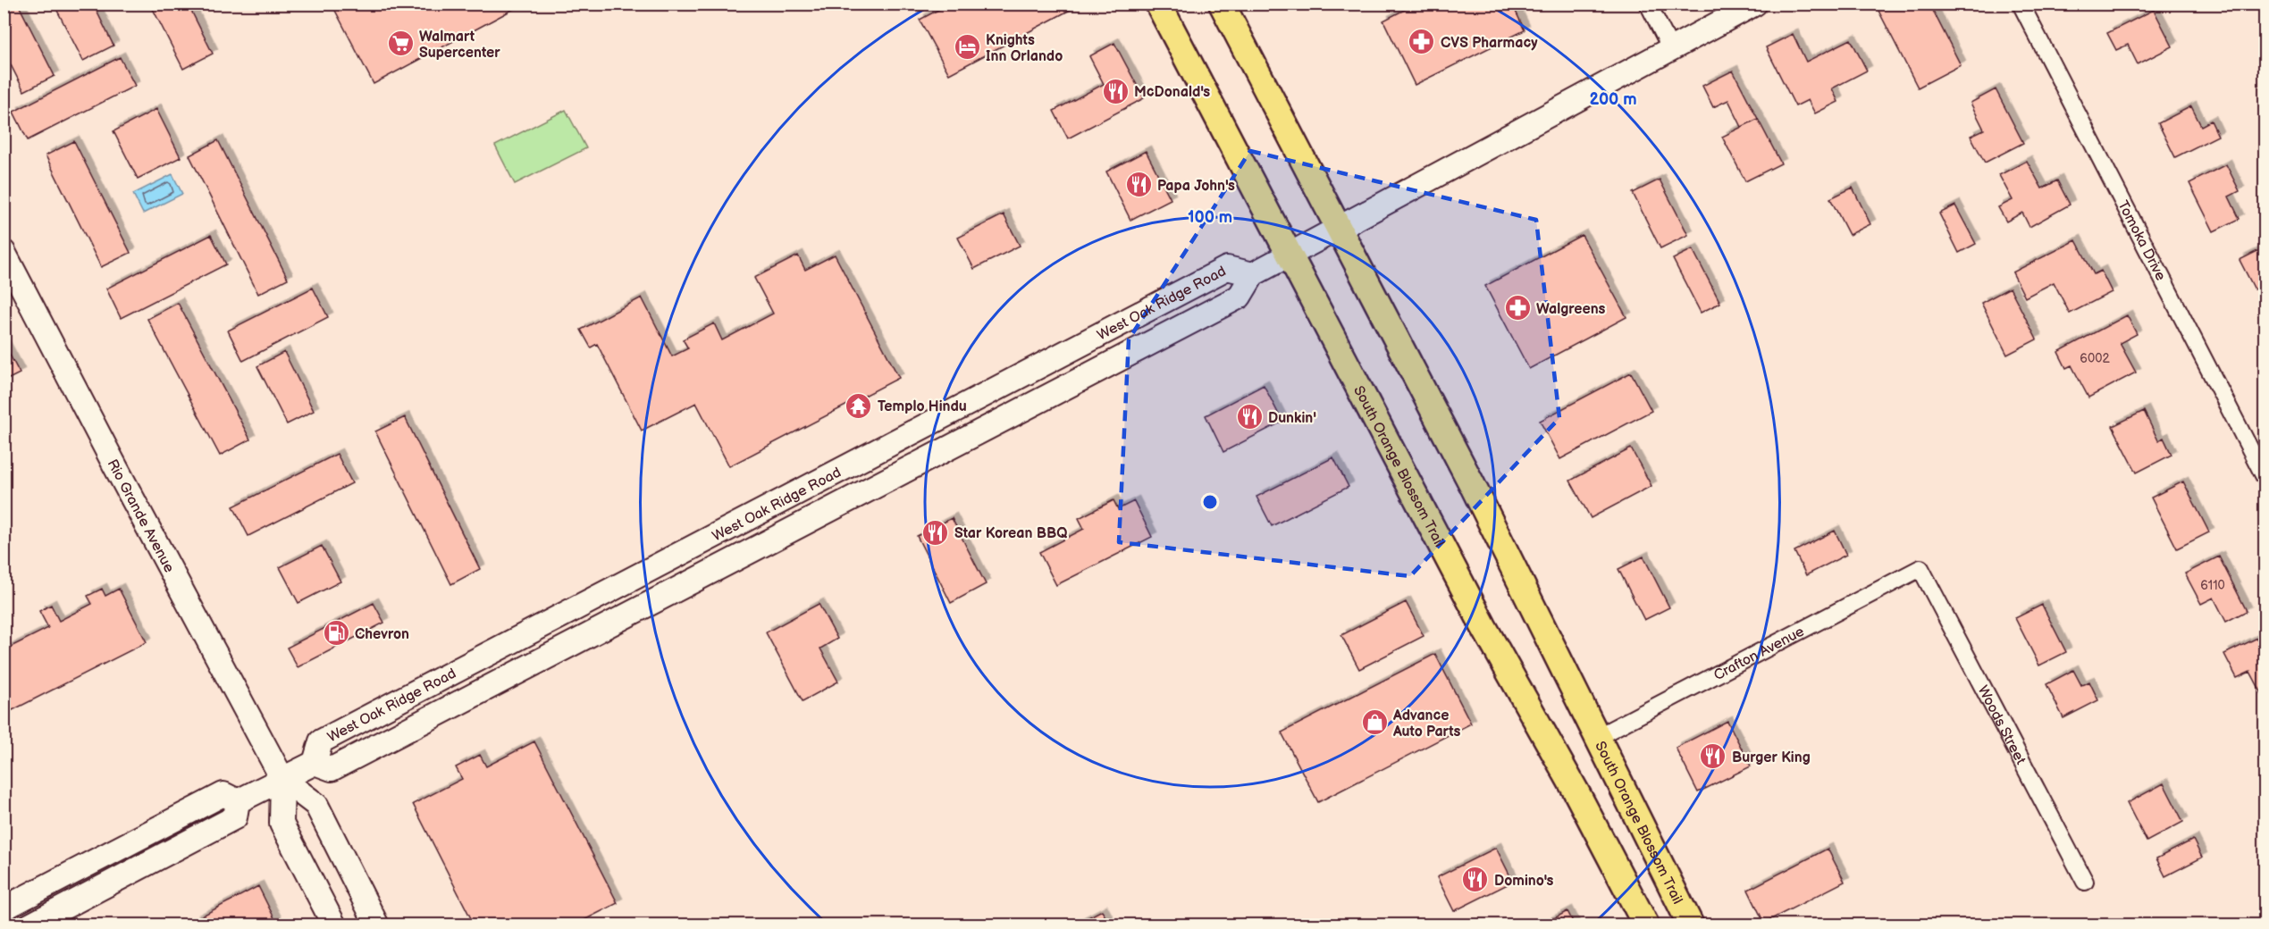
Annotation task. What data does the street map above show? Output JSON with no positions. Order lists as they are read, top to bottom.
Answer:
{
  "streets": {
    "main road": ["South Orange Blossom Trail"],
    "street": [
      "Tomoka Drive",
      "West Oak Ridge Road",
      "Rio Grande Avenue",
      "Crafton Avenue",
      "Woods Street"
    ]
  },
  "crossings": [
    ["South Orange Blossom Trail", "Crafton Avenue"],
    ["Crafton Avenue", "Woods Street"]
  ],
  "places": {
    "pharmacy": ["CVS Pharmacy", "Walgreens"],
    "supermarket": ["Walmart Supercenter"],
    "hotel": ["Knights Inn Orlando"],
    "restaurant": [
      "McDonald's",
      "Papa John's",
      "Dunkin'",
      "Star Korean BBQ",
      "Burger King",
      "Domino's"
    ],
    "temple": ["Templo Hindu"],
    "fuel station": ["Chevron"],
    "shop": ["Advance Auto Parts"]
  },
  "house_numbers": ["6002", "6110"],
  "rings": ["200 m", "100 m"]
}
